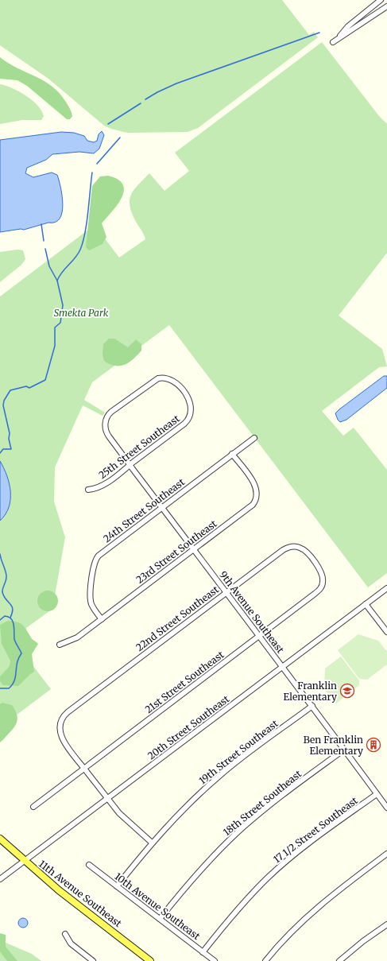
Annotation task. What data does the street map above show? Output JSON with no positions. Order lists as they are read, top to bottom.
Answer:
{
  "streets": {
    "main road": ["11th Avenue Southeast"],
    "street": [
      "25th Street Southeast",
      "24th Street Southeast",
      "23rd Street Southeast",
      "9th Avenue Southeast",
      "22nd Street Southeast",
      "21st Street Southeast",
      "20th Street Southeast",
      "19th Street Southeast",
      "18th Street Southeast",
      "17 1/2 Street Southeast",
      "10th Avenue Southeast"
    ]
  },
  "crossings": [
    ["25th Street Southeast", "9th Avenue Southeast"],
    ["24th Street Southeast", "23rd Street Southeast"],
    ["24th Street Southeast", "9th Avenue Southeast"],
    ["23rd Street Southeast", "9th Avenue Southeast"],
    ["9th Avenue Southeast", "22nd Street Southeast"],
    ["9th Avenue Southeast", "21st Street Southeast"],
    ["9th Avenue Southeast", "20th Street Southeast"],
    ["9th Avenue Southeast", "19th Street Southeast"],
    ["9th Avenue Southeast", "18th Street Southeast"],
    ["9th Avenue Southeast", "17 1/2 Street Southeast"],
    ["22nd Street Southeast", "21st Street Southeast"],
    ["20th Street Southeast", "11th Avenue Southeast"],
    ["19th Street Southeast", "10th Avenue Southeast"],
    ["18th Street Southeast", "10th Avenue Southeast"],
    ["17 1/2 Street Southeast", "10th Avenue Southeast"]
  ],
  "parks": ["Smekta Park"],
  "places": {
    "school or university": ["Franklin Elementary"],
    "building": ["Ben Franklin Elementary"]
  }
}
